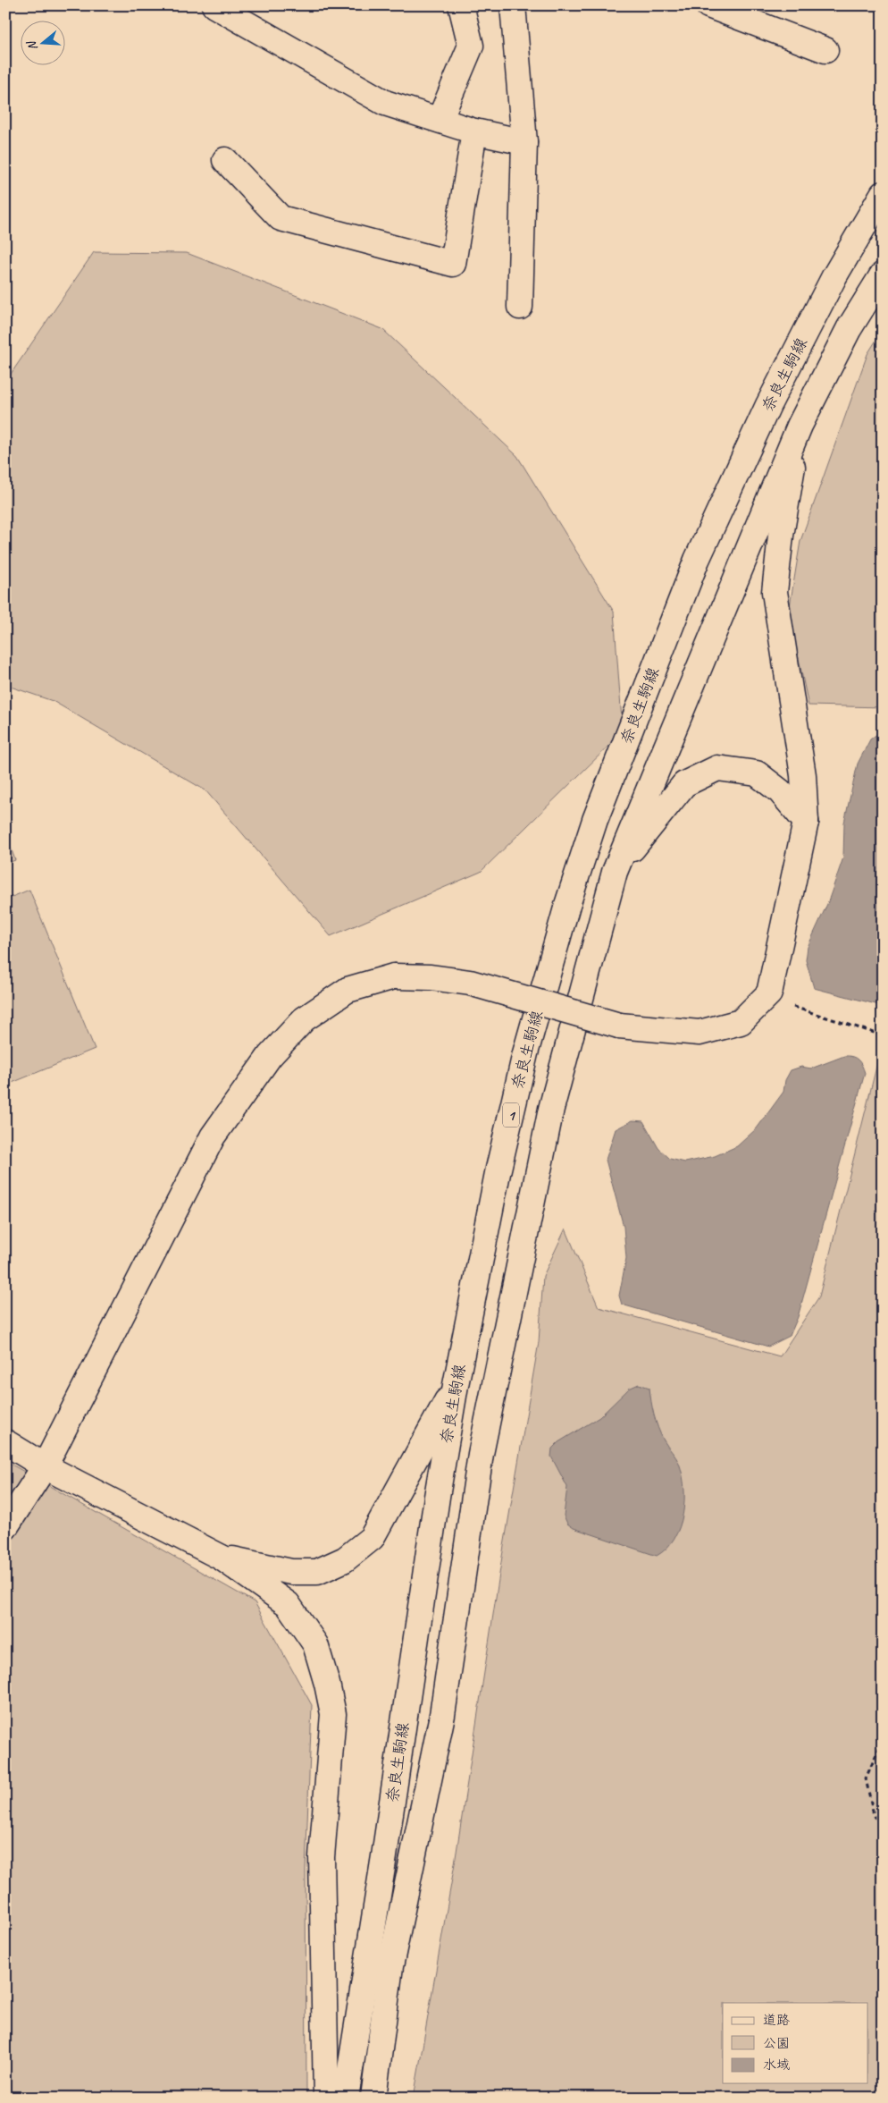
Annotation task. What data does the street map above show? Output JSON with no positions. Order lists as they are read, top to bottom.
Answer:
{
  "streets": {
    "main road": ["奈良生駒線", "1"]
  },
  "legend": ["道路", "公園", "水域"],
  "north": "left"
}
